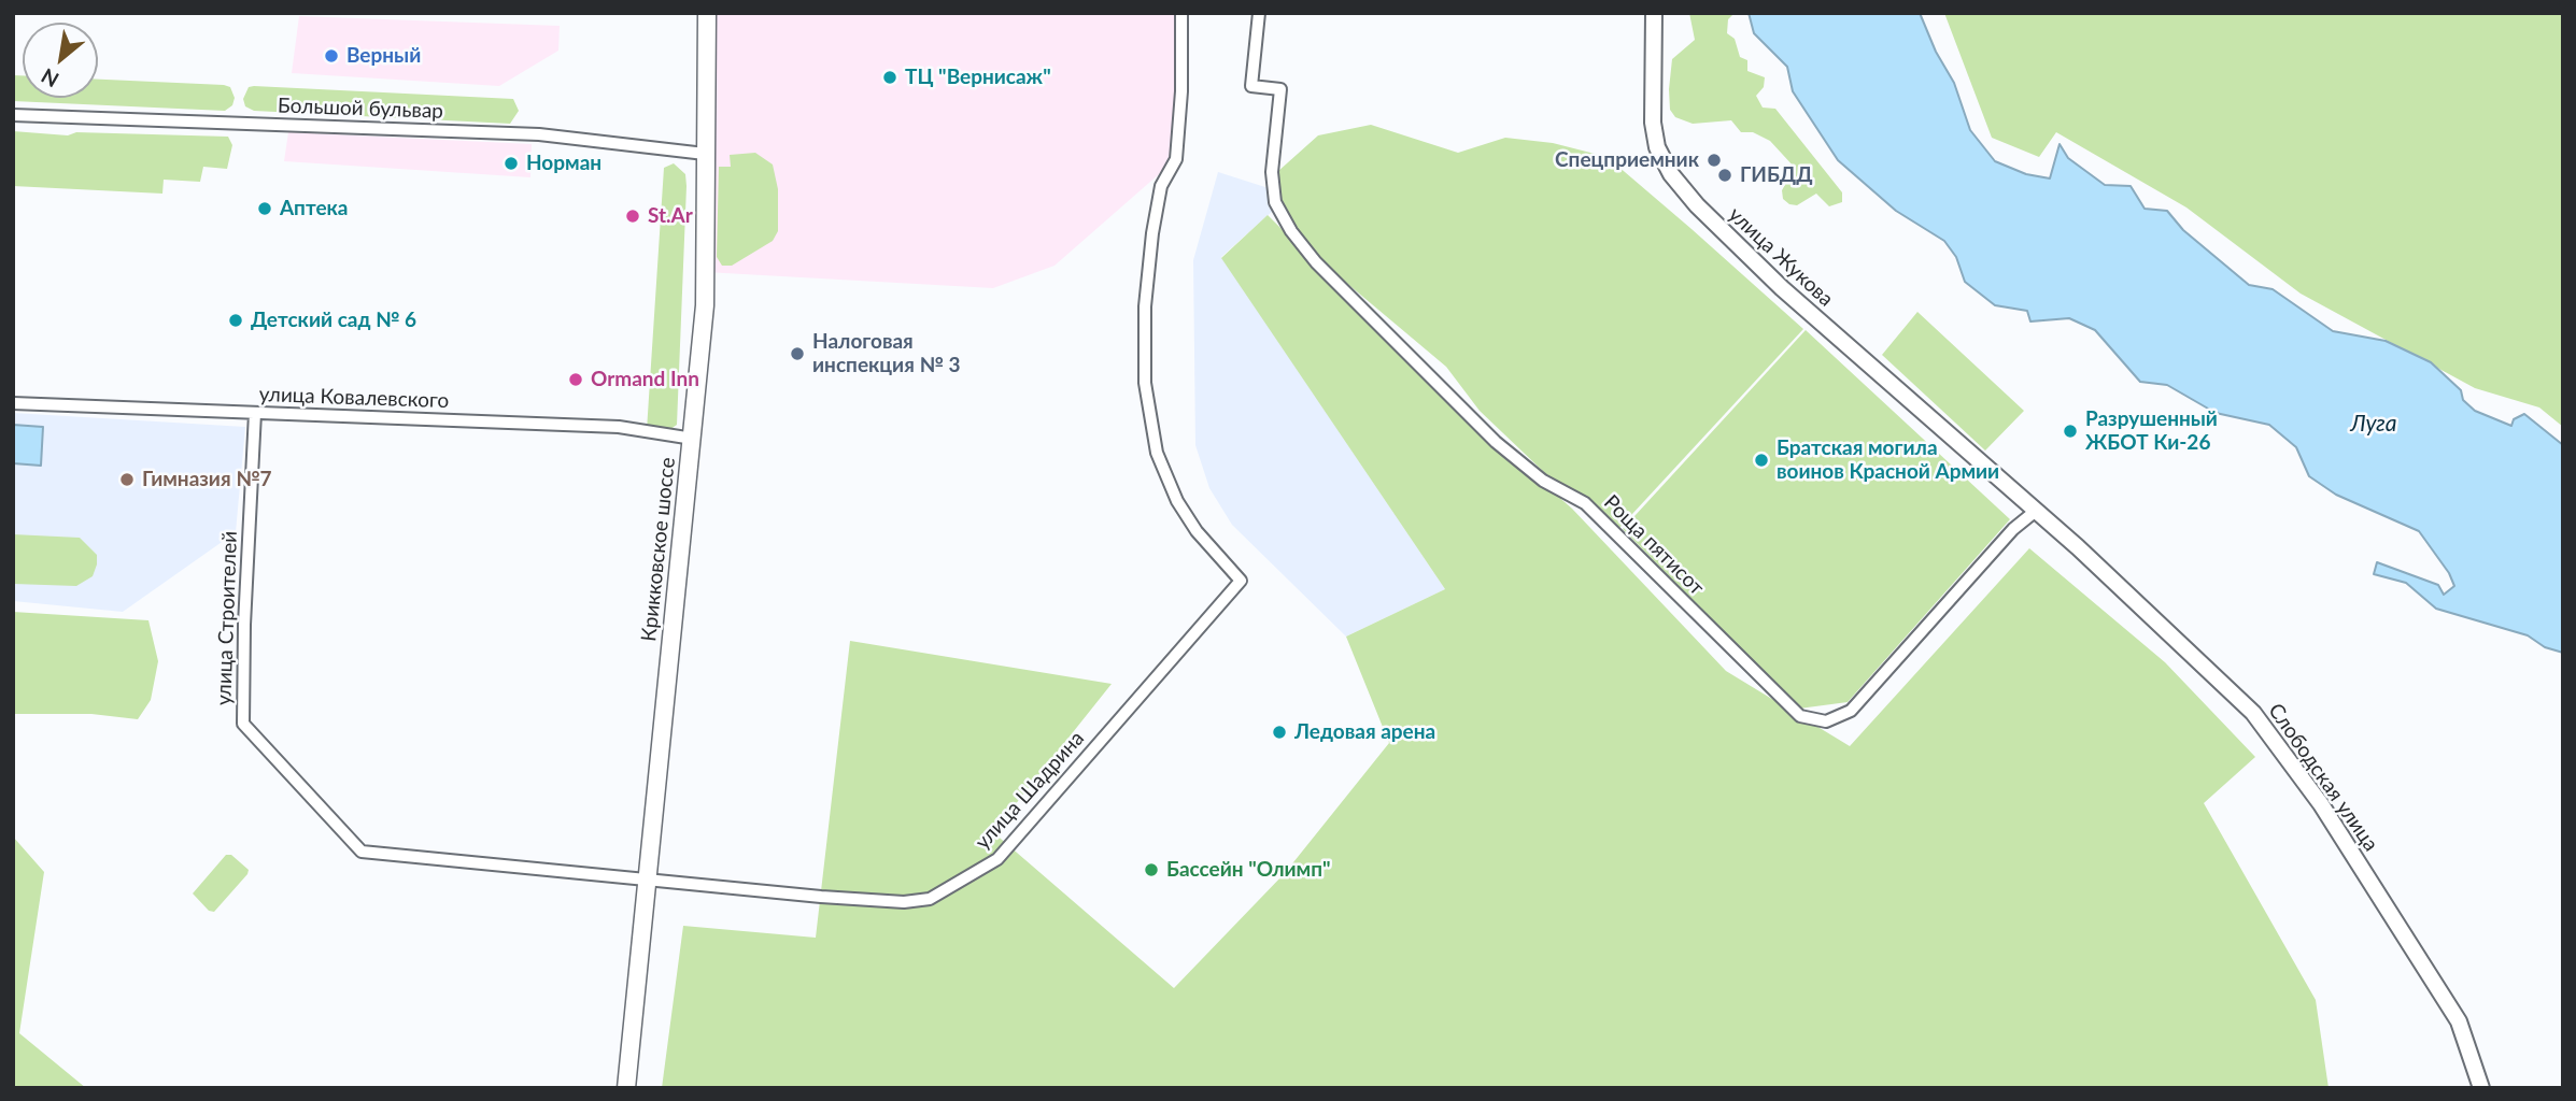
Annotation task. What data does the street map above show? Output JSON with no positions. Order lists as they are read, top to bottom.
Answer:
{
  "streets": {
    "main road": ["Крикковское шоссе"],
    "street": [
      "Большой бульвар",
      "улица Жукова",
      "улица Ковалевского",
      "Роща пятисот",
      "улица Строителей",
      "Слободская улица",
      "улица Шадрина"
    ]
  },
  "crossings": [
    ["Большой бульвар", "Крикковское шоссе"],
    ["улица Жукова", "Слободская улица"],
    ["улица Ковалевского", "Крикковское шоссе"],
    ["улица Ковалевского", "улица Строителей"],
    ["Роща пятисот", "Слободская улица"],
    ["Крикковское шоссе", "улица Строителей"],
    ["Крикковское шоссе", "улица Шадрина"],
    ["улица Строителей", "улица Шадрина"]
  ],
  "water": ["Луга"],
  "places": [
    "Верный",
    "ТЦ \"Вернисаж\"",
    "Спецприемник",
    "Норман",
    "ГИБДД",
    "Аптека",
    "St.Ar",
    "Детский сад № 6",
    "Налоговая инспекция № 3",
    "Ormand Inn",
    "Разрушенный ЖБОТ Ки-26",
    "Братская могила воинов Красной Армии",
    "Гимназия №7",
    "Ледовая арена",
    "Бассейн \"Олимп\""
  ],
  "north": "bottom left"
}
